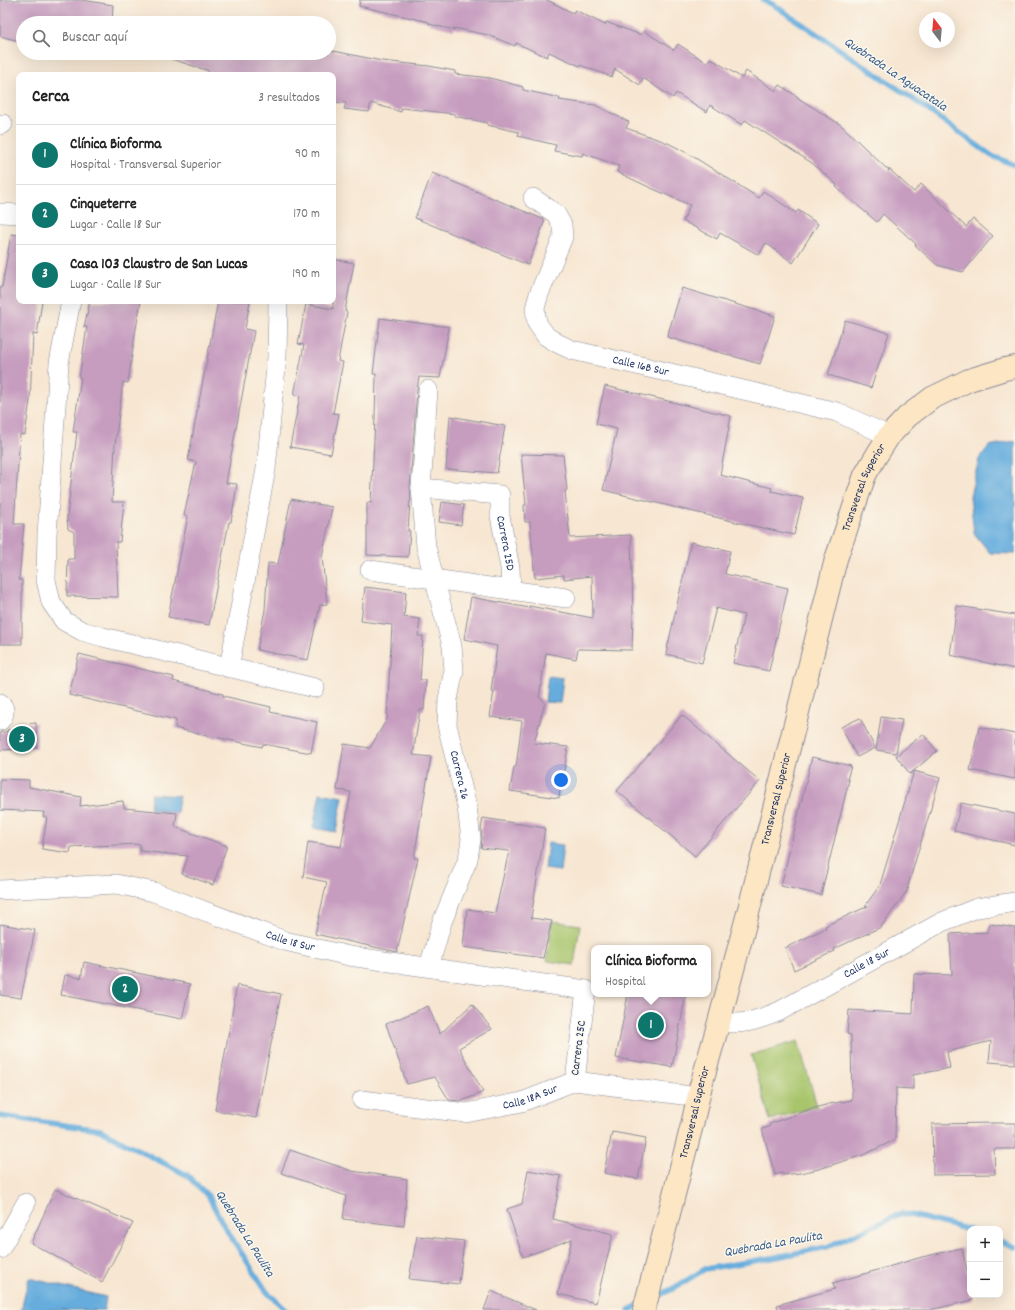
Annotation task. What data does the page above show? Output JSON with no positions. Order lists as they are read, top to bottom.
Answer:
{
  "streets": {
    "main road": ["Transversal Superior"],
    "street": [
      "Calle 16B Sur",
      "Carrera 25D",
      "Carrera 26",
      "Calle 18 Sur",
      "Carrera 25C",
      "Calle 18A Sur"
    ]
  },
  "crossings": [
    ["Calle 16B Sur", "Transversal Superior"],
    ["Transversal Superior", "Calle 18 Sur"],
    ["Transversal Superior", "Calle 18A Sur"],
    ["Carrera 25D", "Carrera 26"],
    ["Carrera 26", "Calle 18 Sur"],
    ["Calle 18 Sur", "Carrera 25C"],
    ["Carrera 25C", "Calle 18A Sur"]
  ],
  "water": ["Quebrada La Aguacatala", "Quebrada La Paulita"],
  "north": "top",
  "page": {
    "search": "Buscar aquí",
    "heading": ["Cerca", "3 resultados"],
    "list": [
      {
        "mark": "1",
        "name": "Clínica Bioforma",
        "note": "Hospital · Transversal Superior",
        "value": "90 m"
      },
      {
        "mark": "2",
        "name": "Cinqueterre",
        "note": "Lugar · Calle 18 Sur",
        "value": "170 m"
      },
      {
        "mark": "3",
        "name": "Casa 103 Claustro de San Lucas",
        "note": "Lugar · Calle 18 Sur",
        "value": "190 m"
      }
    ],
    "pins": ["3", "2", "1"],
    "popup": ["Clínica Bioforma", "Hospital"],
    "map_buttons": ["+", "−"]
  }
}
